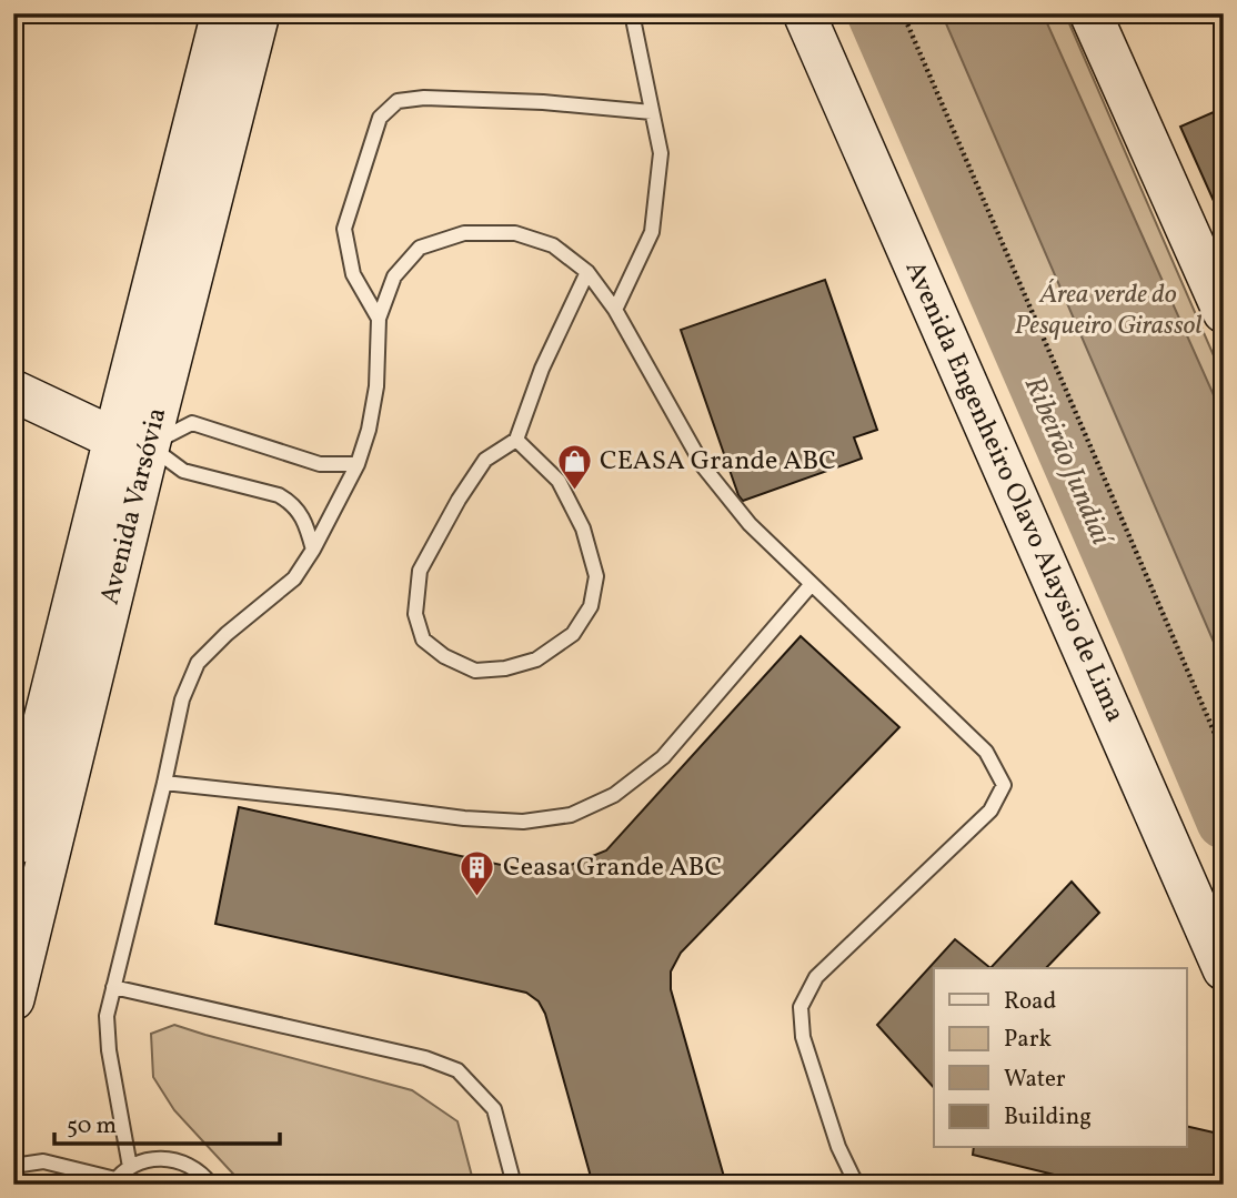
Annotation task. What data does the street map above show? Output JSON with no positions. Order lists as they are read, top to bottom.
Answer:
{
  "streets": {
    "main road": ["Avenida Engenheiro Olavo Alaysio de Lima", "Avenida Varsóvia"]
  },
  "water": ["Ribeirão Jundiaí"],
  "parks": ["Área verde do Pesqueiro Girassol"],
  "places": {
    "shop": ["CEASA Grande ABC"],
    "building": ["Ceasa Grande ABC"]
  },
  "legend": [
    "Road",
    "Park",
    "Water",
    "Building"
  ],
  "scale_bar": "50 m"
}
